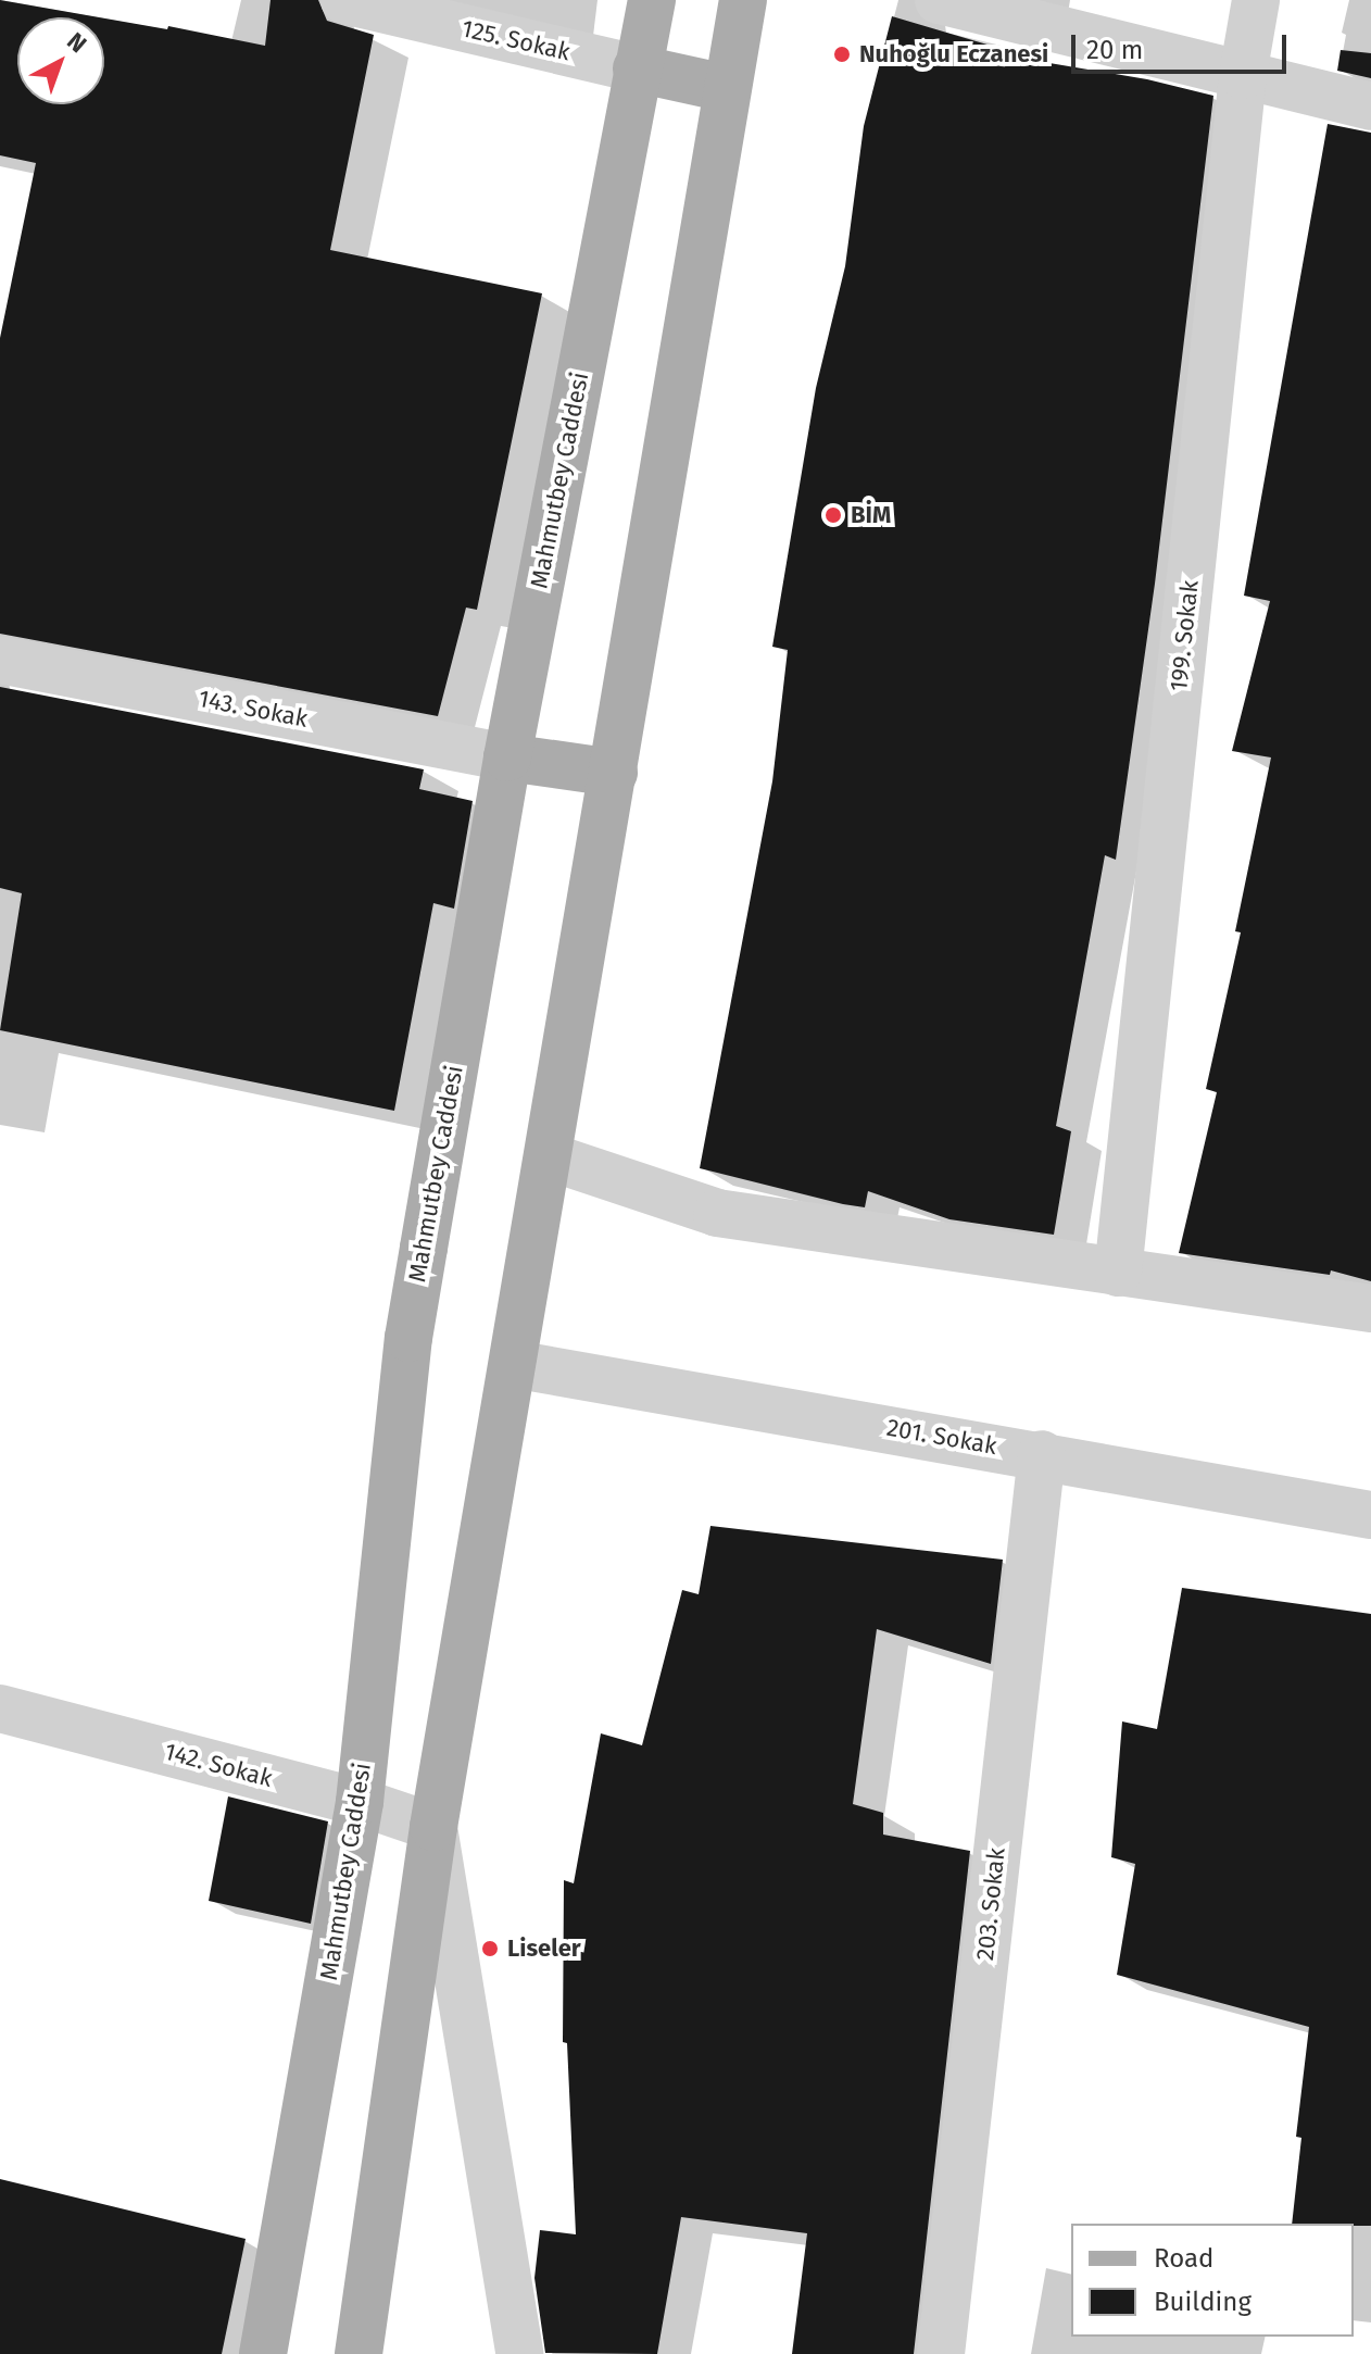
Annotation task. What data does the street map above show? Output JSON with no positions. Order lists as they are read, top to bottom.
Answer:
{
  "streets": {
    "main road": ["Mahmutbey Caddesi"],
    "street": [
      "125. Sokak",
      "199. Sokak",
      "143. Sokak",
      "201. Sokak",
      "142. Sokak",
      "203. Sokak"
    ]
  },
  "crossings": [
    ["125. Sokak", "Mahmutbey Caddesi"],
    ["Mahmutbey Caddesi", "143. Sokak"],
    ["Mahmutbey Caddesi", "142. Sokak"],
    ["201. Sokak", "203. Sokak"]
  ],
  "places": ["Nuhoğlu Eczanesi", "BİM", "Liseler"],
  "legend": ["Road", "Building"],
  "scale_bar": "20 m",
  "north": "top right"
}
